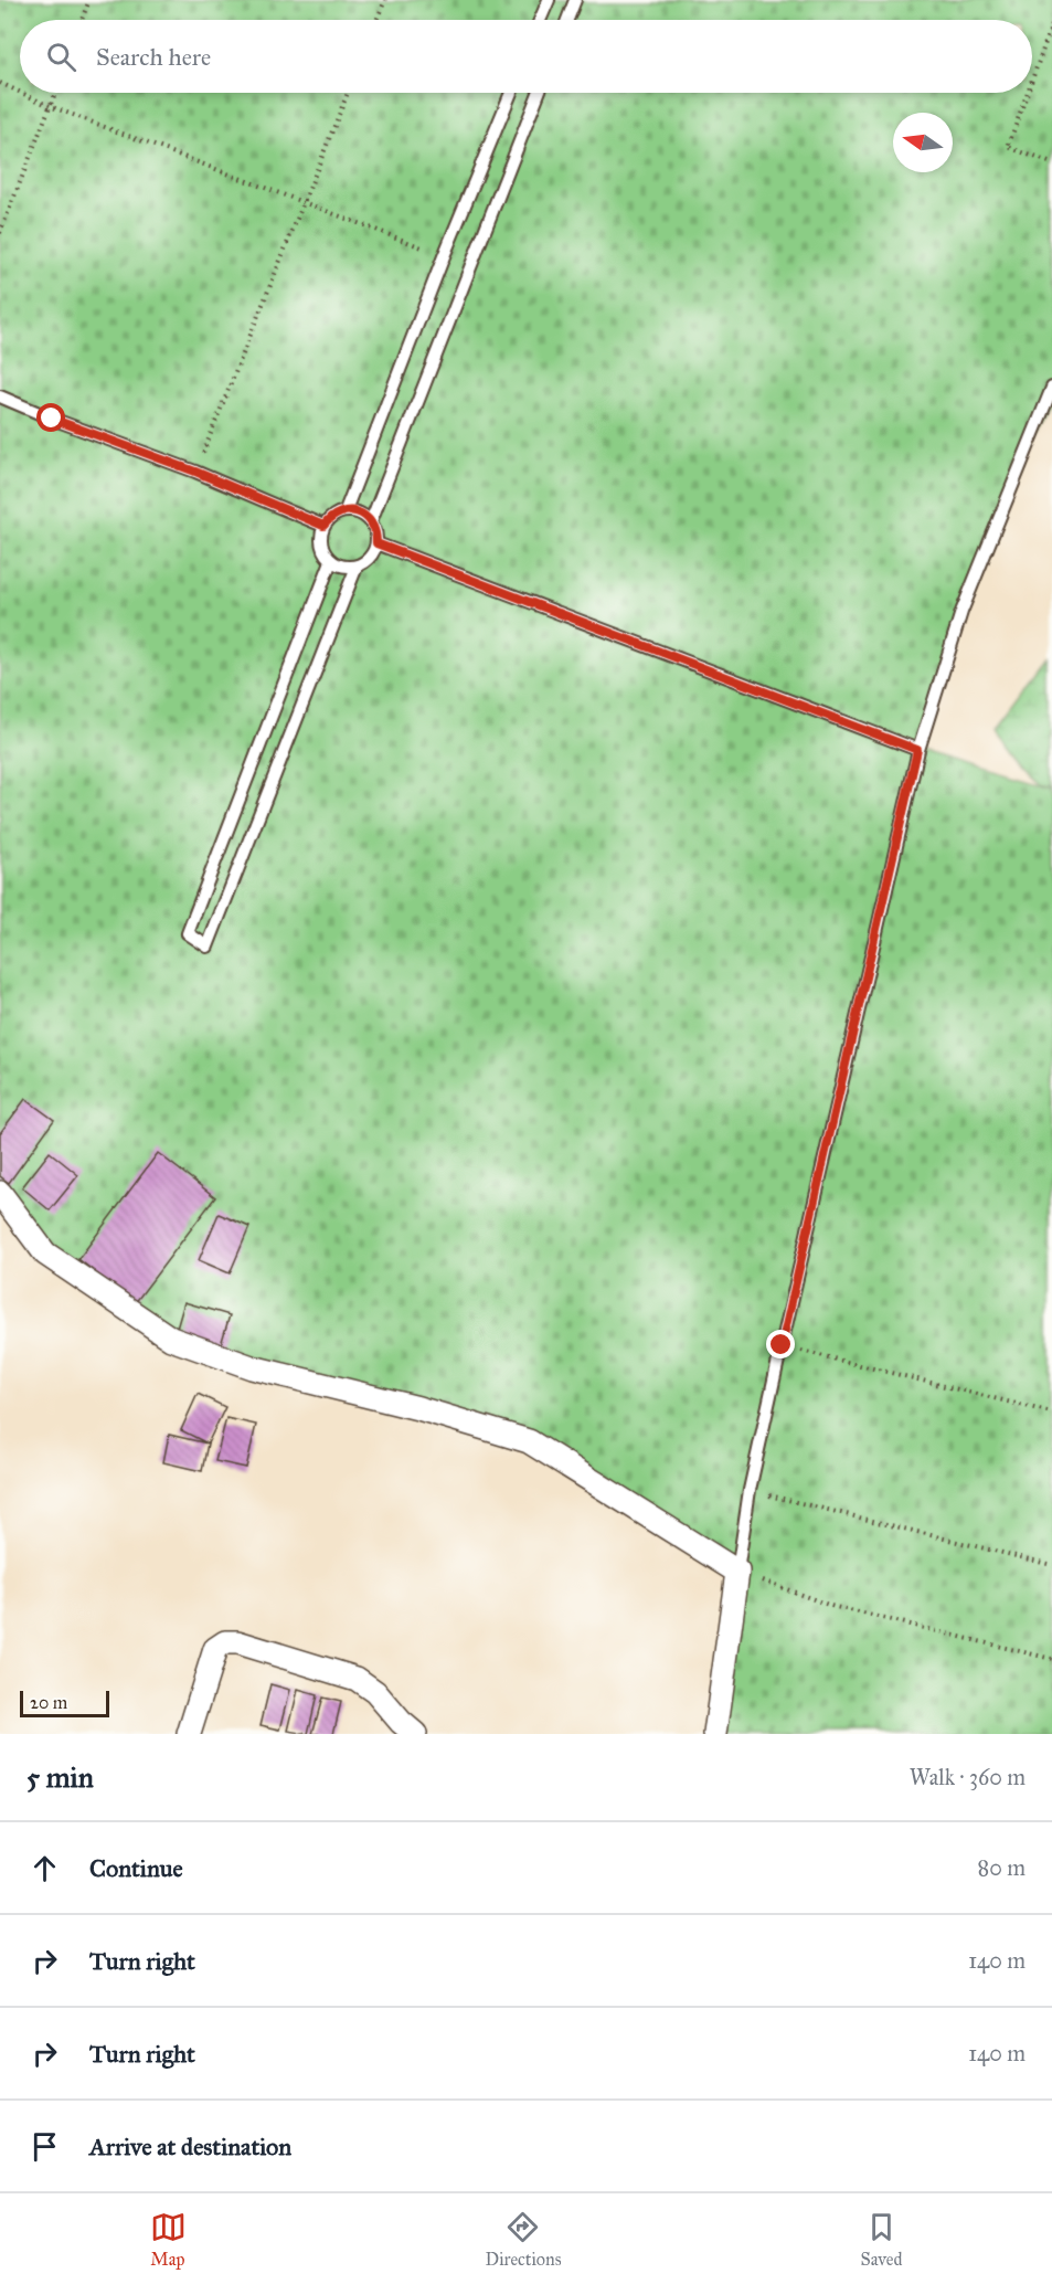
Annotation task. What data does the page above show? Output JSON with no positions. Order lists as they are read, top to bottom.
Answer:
{
  "scale_bar": "20 m",
  "north": "left",
  "page": {
    "search": "Search here",
    "scale": "20 m",
    "heading": ["5 min", "Walk · 360 m"],
    "list": [
      ["Continue", "80 m"],
      ["Turn right", "140 m"],
      ["Turn right", "140 m"],
      "Arrive at destination"
    ],
    "nav": ["Map", "Directions", "Saved"]
  }
}
